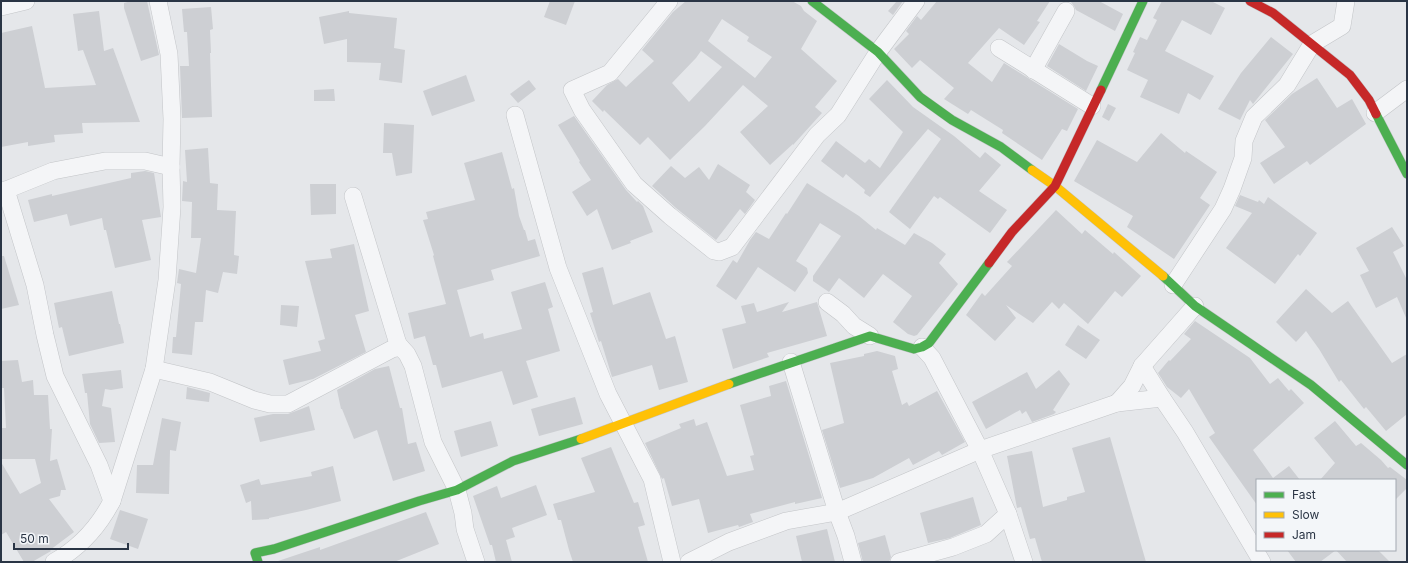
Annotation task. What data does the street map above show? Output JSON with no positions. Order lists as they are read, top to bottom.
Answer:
{
  "legend": ["Fast", "Slow", "Jam"],
  "scale_bar": "50 m"
}
